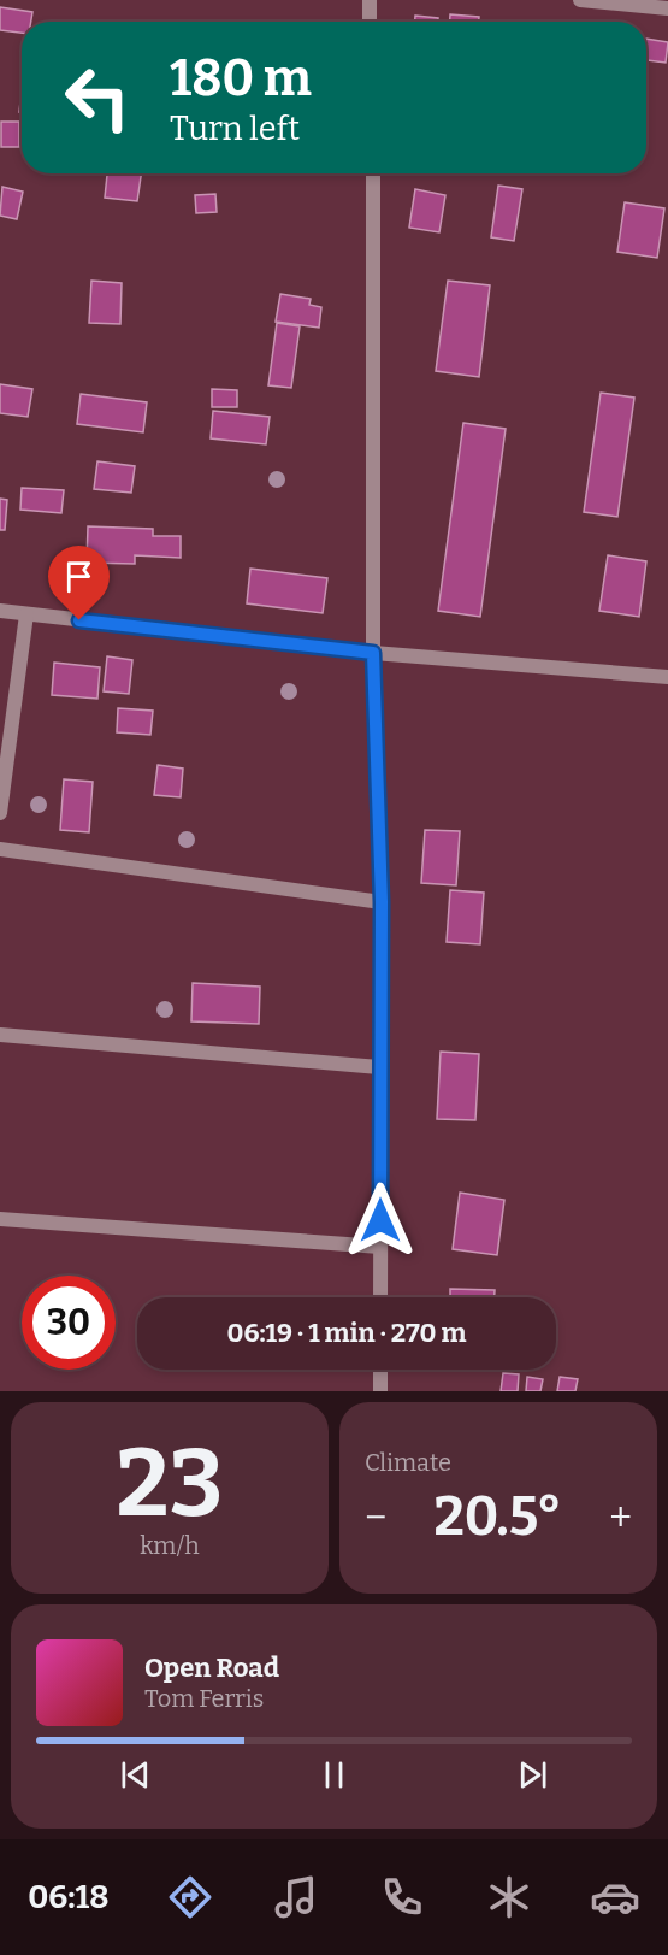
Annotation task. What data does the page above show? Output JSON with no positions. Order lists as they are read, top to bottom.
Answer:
{
  "page": {
    "turn": ["180 m", "Turn left"],
    "limit": "30",
    "trip": "06:19 · 1 min · 270 m",
    "tile": [
      ["23", "km/h"],
      "Climate"
    ],
    "heat": ["−", "20.5°", "+"],
    "song": ["Open Road", "Tom Ferris"],
    "tabs": "06:18"
  }
}
